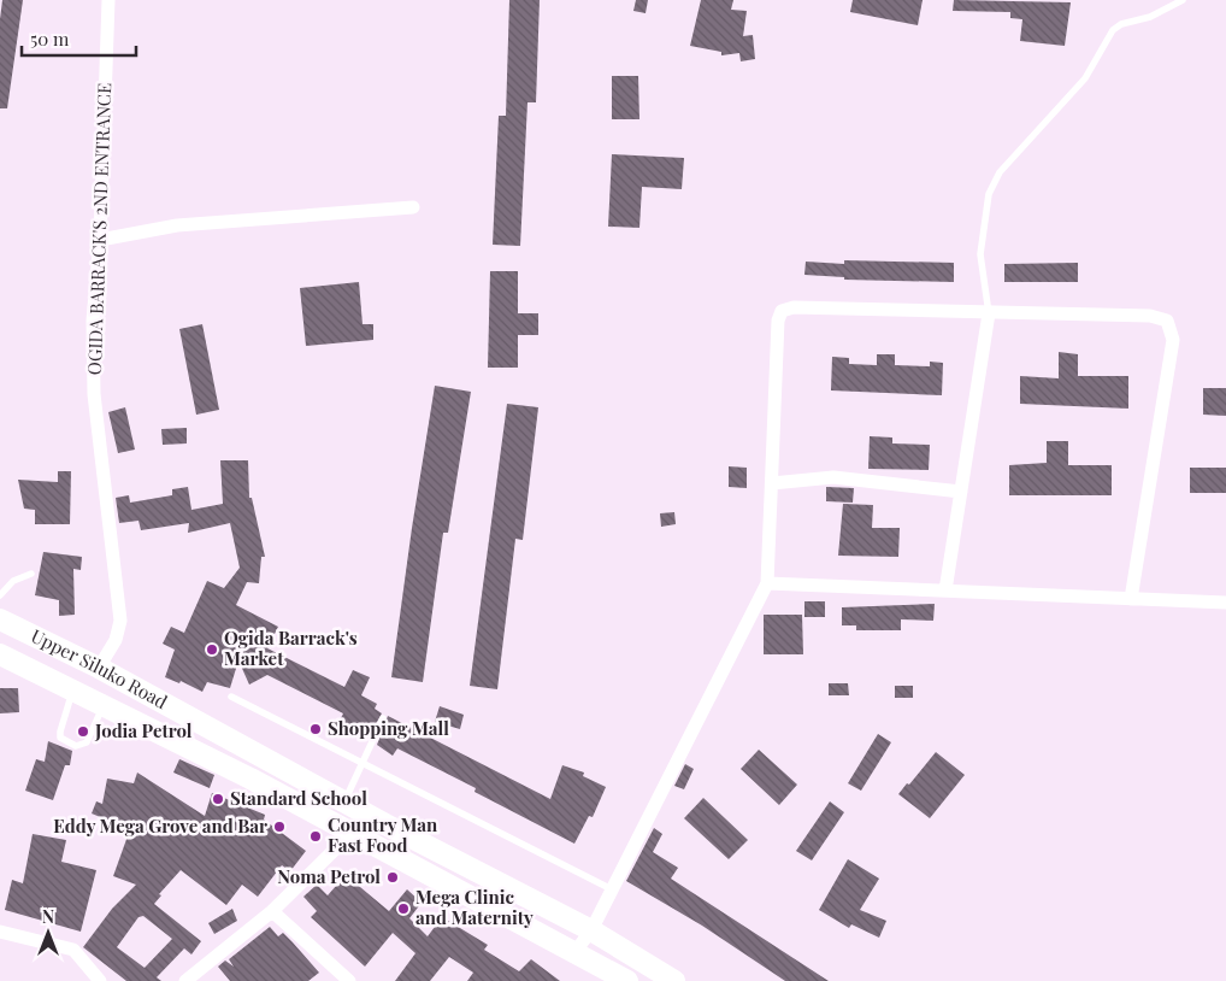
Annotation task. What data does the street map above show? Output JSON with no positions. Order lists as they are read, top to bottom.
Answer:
{
  "streets": {
    "main road": ["Upper Siluko Road"],
    "street": ["OGIDA BARRACK'S 2ND ENTRANCE"]
  },
  "crossings": [
    ["OGIDA BARRACK'S 2ND ENTRANCE", "Upper Siluko Road"]
  ],
  "places": [
    "Ogida Barrack's Market",
    "Shopping Mall",
    "Jodia Petrol",
    "Standard School",
    "Eddy Mega Grove and Bar",
    "Country Man Fast Food",
    "Noma Petrol",
    "Mega Clinic and Maternity"
  ],
  "scale_bar": "50 m",
  "north": "top"
}
